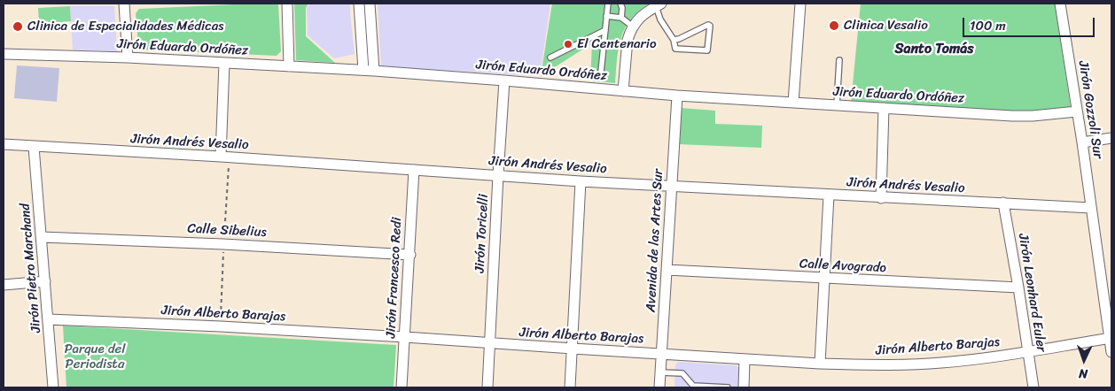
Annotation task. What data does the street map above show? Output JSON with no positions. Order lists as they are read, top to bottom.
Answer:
{
  "streets": {
    "street": [
      "Jirón Eduardo Ordóñez",
      "Jirón Gozzoli Sur",
      "Jirón Andrés Vesalio",
      "Calle Sibelius",
      "Jirón Toricelli",
      "Avenida de las Artes Sur",
      "Calle Avogrado",
      "Jirón Pietro Marchand",
      "Jirón Francesco Redi",
      "Jirón Leonhard Euler",
      "Jirón Alberto Barajas"
    ]
  },
  "crossings": [
    ["Jirón Eduardo Ordóñez", "Jirón Gozzoli Sur"],
    ["Jirón Eduardo Ordóñez", "Jirón Toricelli"],
    ["Jirón Eduardo Ordóñez", "Avenida de las Artes Sur"],
    ["Jirón Gozzoli Sur", "Jirón Andrés Vesalio"],
    ["Jirón Gozzoli Sur", "Jirón Alberto Barajas"],
    ["Jirón Andrés Vesalio", "Jirón Toricelli"],
    ["Jirón Andrés Vesalio", "Avenida de las Artes Sur"],
    ["Jirón Andrés Vesalio", "Jirón Pietro Marchand"],
    ["Jirón Andrés Vesalio", "Jirón Francesco Redi"],
    ["Jirón Andrés Vesalio", "Jirón Leonhard Euler"],
    ["Calle Sibelius", "Jirón Pietro Marchand"],
    ["Calle Sibelius", "Jirón Francesco Redi"],
    ["Jirón Toricelli", "Jirón Alberto Barajas"],
    ["Avenida de las Artes Sur", "Calle Avogrado"],
    ["Avenida de las Artes Sur", "Jirón Alberto Barajas"],
    ["Calle Avogrado", "Jirón Leonhard Euler"],
    ["Jirón Pietro Marchand", "Jirón Alberto Barajas"],
    ["Jirón Francesco Redi", "Jirón Alberto Barajas"],
    ["Jirón Leonhard Euler", "Jirón Alberto Barajas"]
  ],
  "districts": ["Santo Tomás"],
  "parks": ["Parque del Periodista"],
  "places": ["Clinica Vesalio", "Clinica de Especialidades Médicas", "El Centenario"],
  "scale_bar": "100 m",
  "north": "bottom"
}
